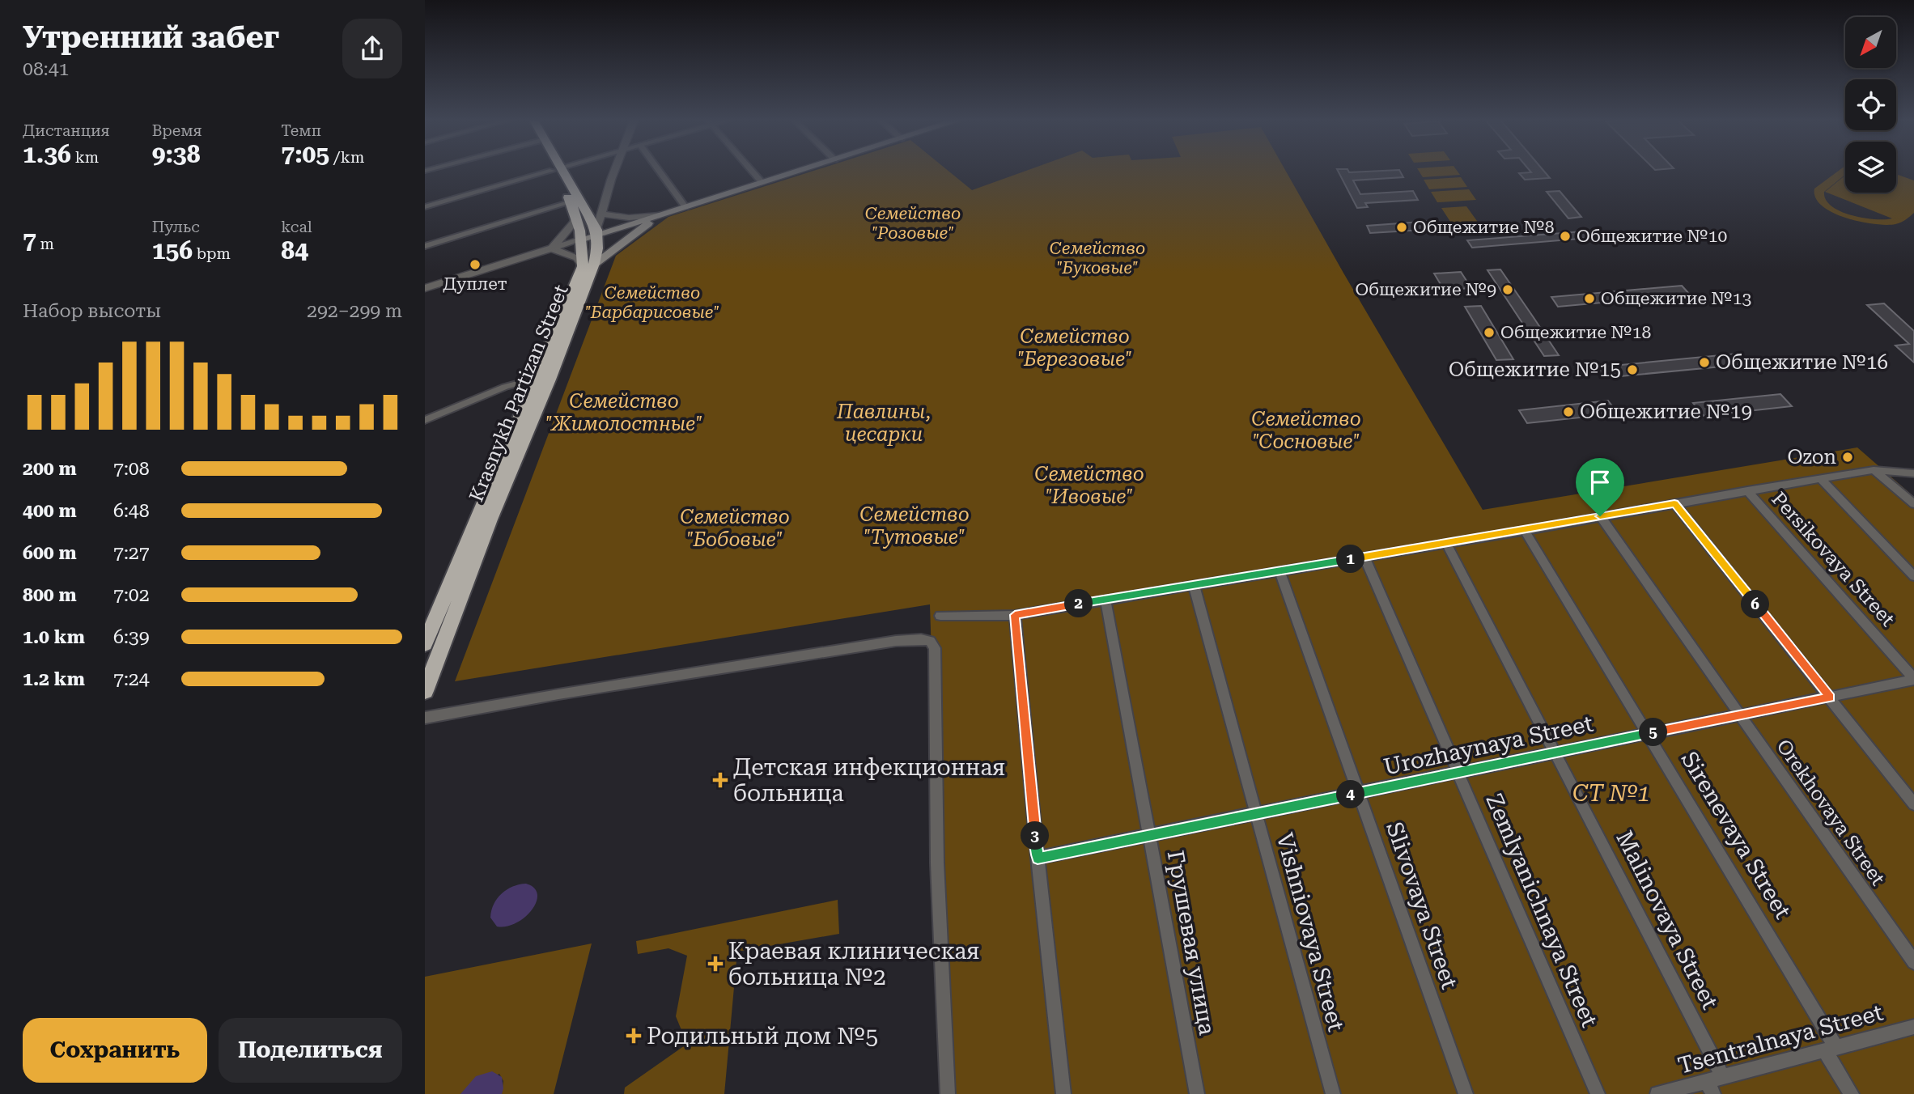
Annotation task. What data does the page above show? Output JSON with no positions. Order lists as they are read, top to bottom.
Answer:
{
  "streets": {
    "highway": ["Krasnykh Partizan Street"],
    "street": [
      "Persikovaya Street",
      "Urozhaynaya Street",
      "Orekhovaya Street",
      "Sirenevaya Street",
      "Slivovaya Street",
      "Zemlyanichnaya Street",
      "Malinovaya Street",
      "Vishniovaya Street",
      "Грушевая улица",
      "Tsentralnaya Street"
    ]
  },
  "crossings": [
    ["Persikovaya Street", "Urozhaynaya Street"],
    ["Urozhaynaya Street", "Orekhovaya Street"],
    ["Urozhaynaya Street", "Sirenevaya Street"],
    ["Urozhaynaya Street", "Slivovaya Street"],
    ["Urozhaynaya Street", "Zemlyanichnaya Street"],
    ["Urozhaynaya Street", "Malinovaya Street"],
    ["Urozhaynaya Street", "Vishniovaya Street"],
    ["Urozhaynaya Street", "Грушевая улица"],
    ["Sirenevaya Street", "Tsentralnaya Street"],
    ["Malinovaya Street", "Tsentralnaya Street"]
  ],
  "parks": [
    "Семейство \"Розовые\"",
    "Семейство \"Буковые\"",
    "Семейство \"Барбарисовые\"",
    "Семейство \"Березовые\"",
    "Семейство \"Жимолостные\"",
    "Павлины, цесарки",
    "Семейство \"Сосновые\"",
    "Семейство \"Ивовые\"",
    "Семейство \"Тутовые\"",
    "Семейство \"Бобовые\"",
    "СТ №1"
  ],
  "places": {
    "other": [
      "Общежитие №8",
      "Общежитие №10",
      "Дуплет",
      "Общежитие №9",
      "Общежитие №13",
      "Общежитие №18",
      "Общежитие №16",
      "Общежитие №15",
      "Общежитие №19",
      "Ozon"
    ],
    "health": ["Детская инфекционная больница", "Краевая клиническая больница №2", "Родильный дом №5"]
  },
  "north": "bottom left",
  "page": {
    "heading": ["Утренний забег", "08:41"],
    "stats": [
      ["Дистанция", "1.36 km"],
      ["Время", "9:38"],
      ["Темп", "7:05 /km"],
      ["7 m"],
      ["Пульс", "156 bpm"],
      ["kcal", "84"]
    ],
    "chart": ["Набор высоты", "292–299 m"],
    "list": [
      {
        "name": "200 m",
        "note": "7:08"
      },
      {
        "name": "400 m",
        "note": "6:48"
      },
      {
        "name": "600 m",
        "note": "7:27"
      },
      {
        "name": "800 m",
        "note": "7:02"
      },
      {
        "name": "1.0 km",
        "note": "6:39"
      },
      {
        "name": "1.2 km",
        "note": "7:24"
      }
    ],
    "pins": [
      "1",
      "2",
      "6",
      "5",
      "4",
      "3"
    ],
    "buttons": ["Сохранить", "Поделиться"]
  }
}
